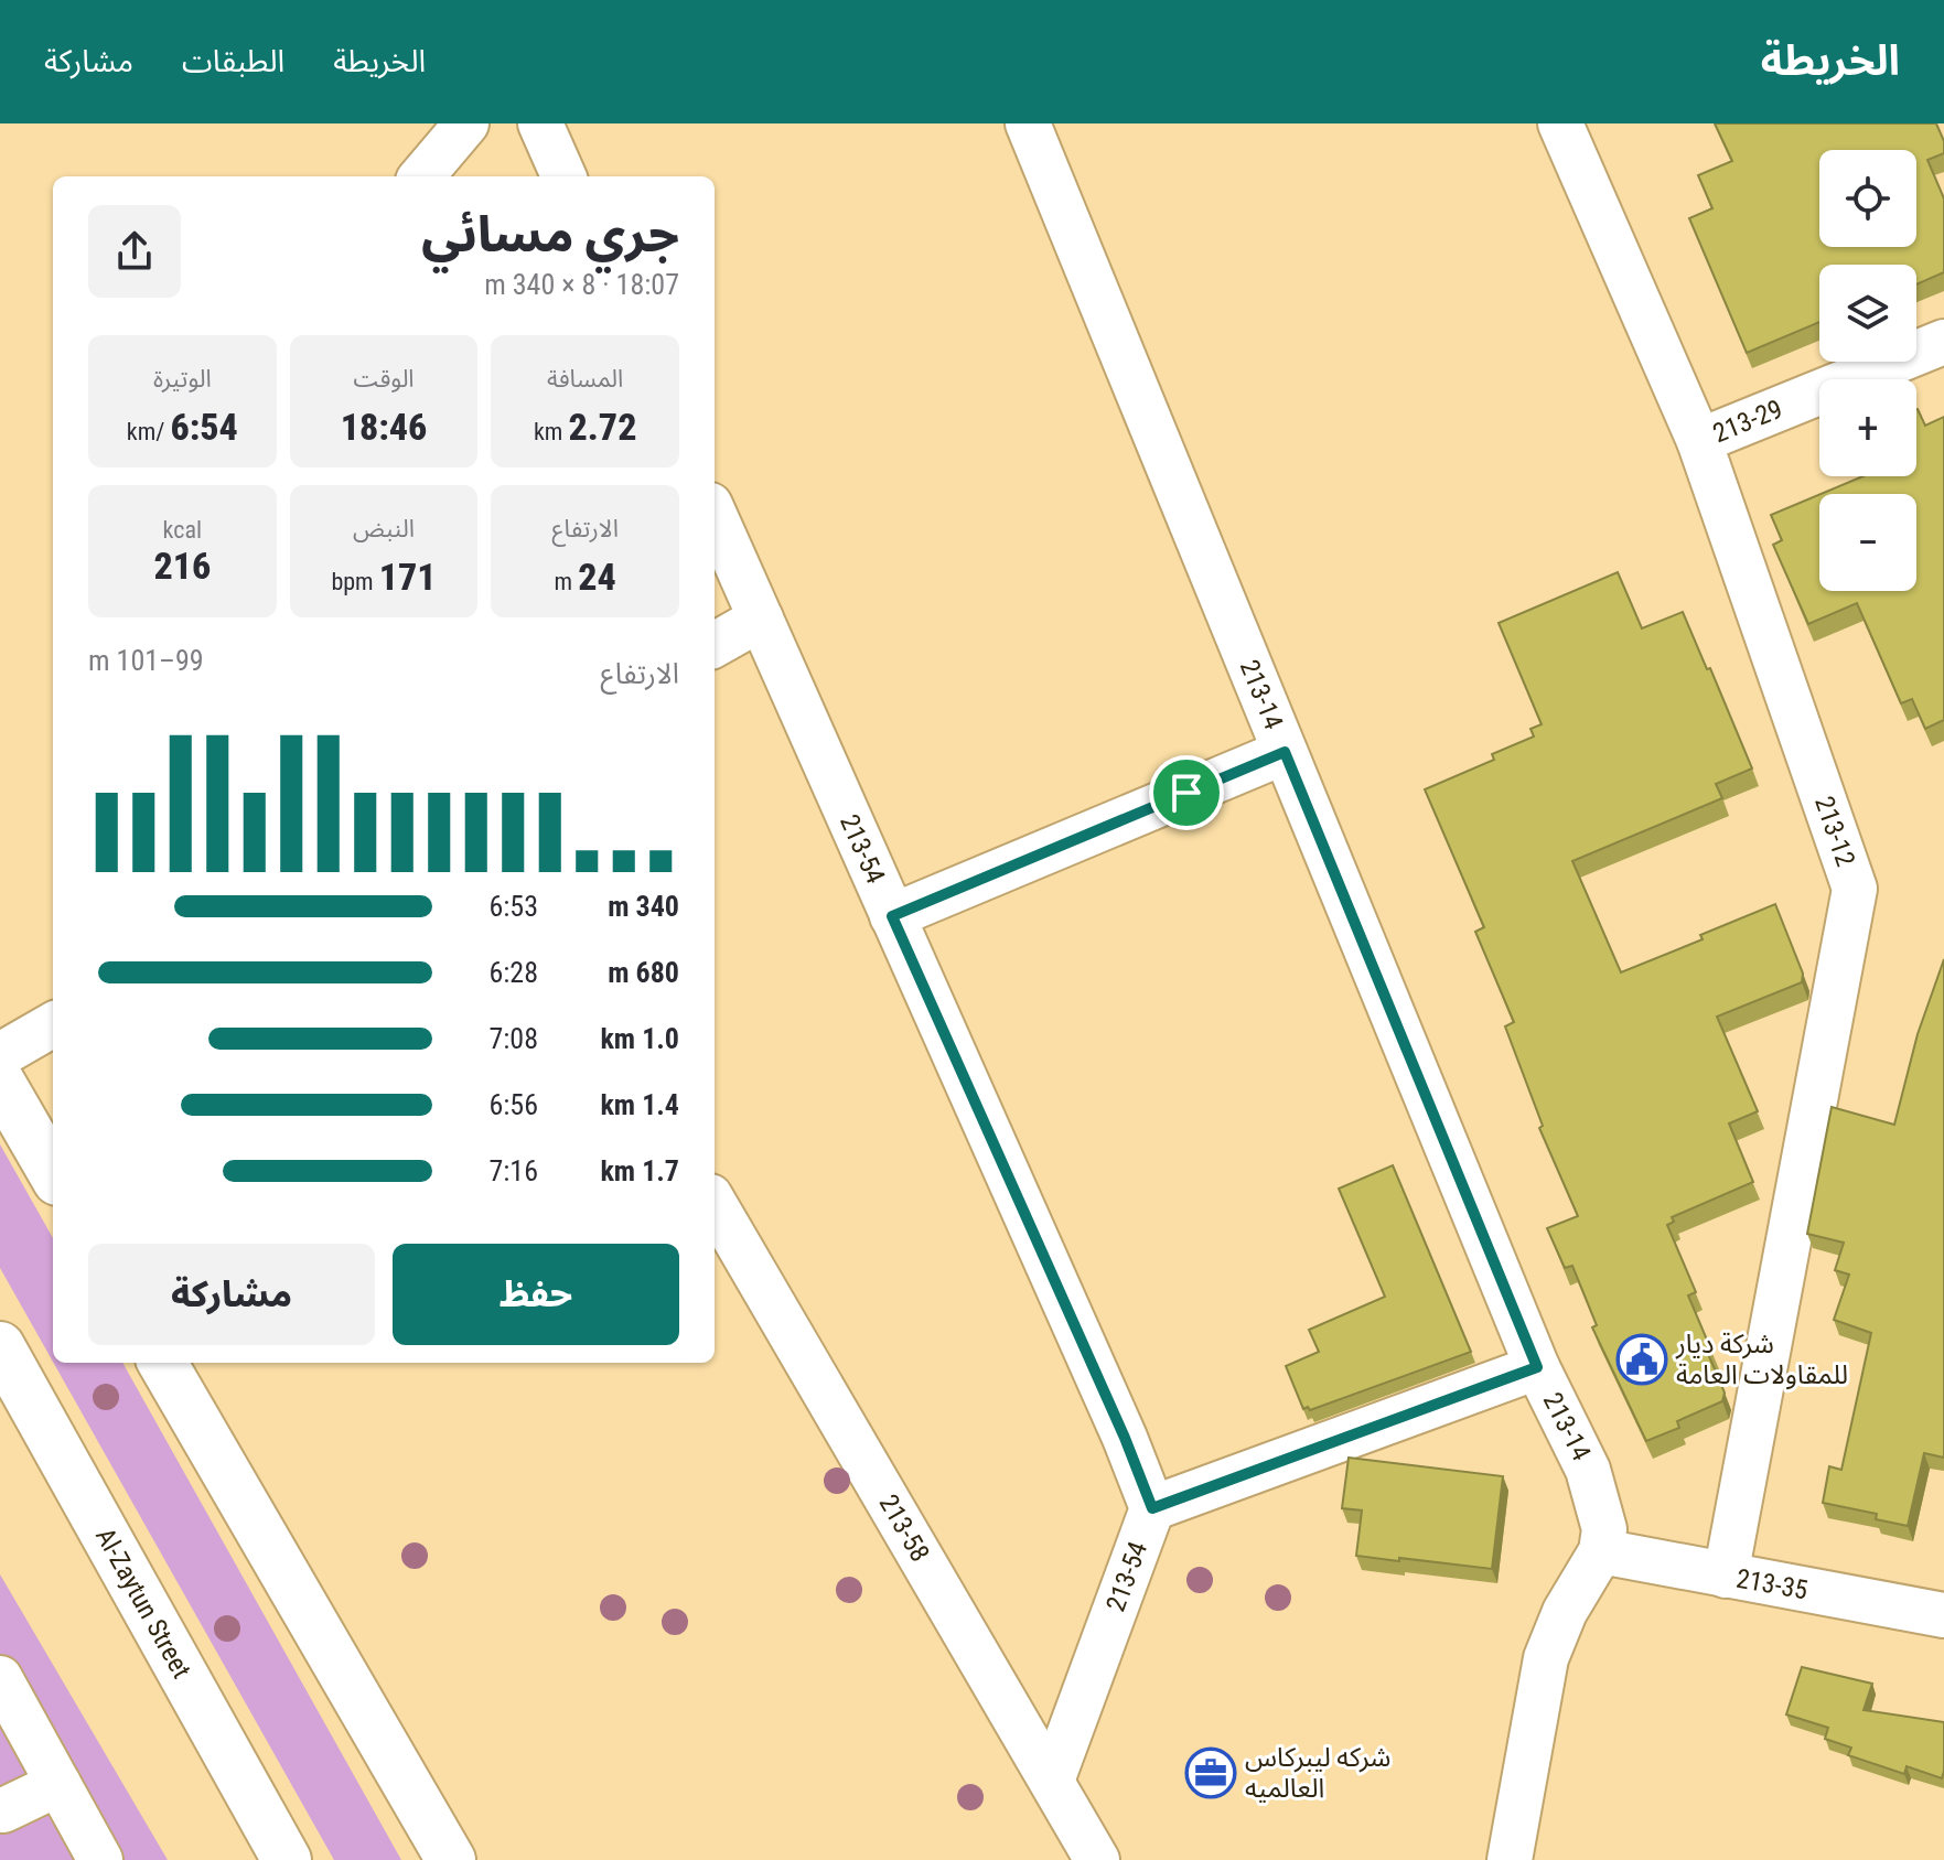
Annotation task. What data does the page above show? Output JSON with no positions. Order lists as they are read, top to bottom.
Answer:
{
  "streets": {
    "main road": ["Al-Zaytun Street"],
    "street": [
      "213-29",
      "213-14",
      "213-12",
      "213-54",
      "213-58",
      "213-35"
    ]
  },
  "crossings": [
    ["213-29", "213-12"],
    ["213-14", "213-35"],
    ["213-12", "213-35"],
    ["213-54", "213-58"]
  ],
  "places": {
    "public building": ["شركة ديار للمقاولات العامة"],
    "office": ["شركه ليبركاس العالميه"]
  },
  "page": {
    "header": "الخريطة",
    "nav": ["الخريطة", "الطبقات", "مشاركة"],
    "map_buttons": ["+", "−"],
    "heading": ["جري مسائي", "18:07 · 8 × 340 m"],
    "stats": [
      ["المسافة", "2.72 km"],
      ["الوقت", "18:46"],
      ["الوتيرة", "6:54 /km"],
      ["الارتفاع", "24 m"],
      ["النبض", "171 bpm"],
      ["kcal", "216"]
    ],
    "chart": ["الارتفاع", "99–101 m"],
    "list": [
      {
        "name": "340 m",
        "note": "6:53"
      },
      {
        "name": "680 m",
        "note": "6:28"
      },
      {
        "name": "1.0 km",
        "note": "7:08"
      },
      {
        "name": "1.4 km",
        "note": "6:56"
      },
      {
        "name": "1.7 km",
        "note": "7:16"
      }
    ],
    "buttons": ["حفظ", "مشاركة"]
  }
}
